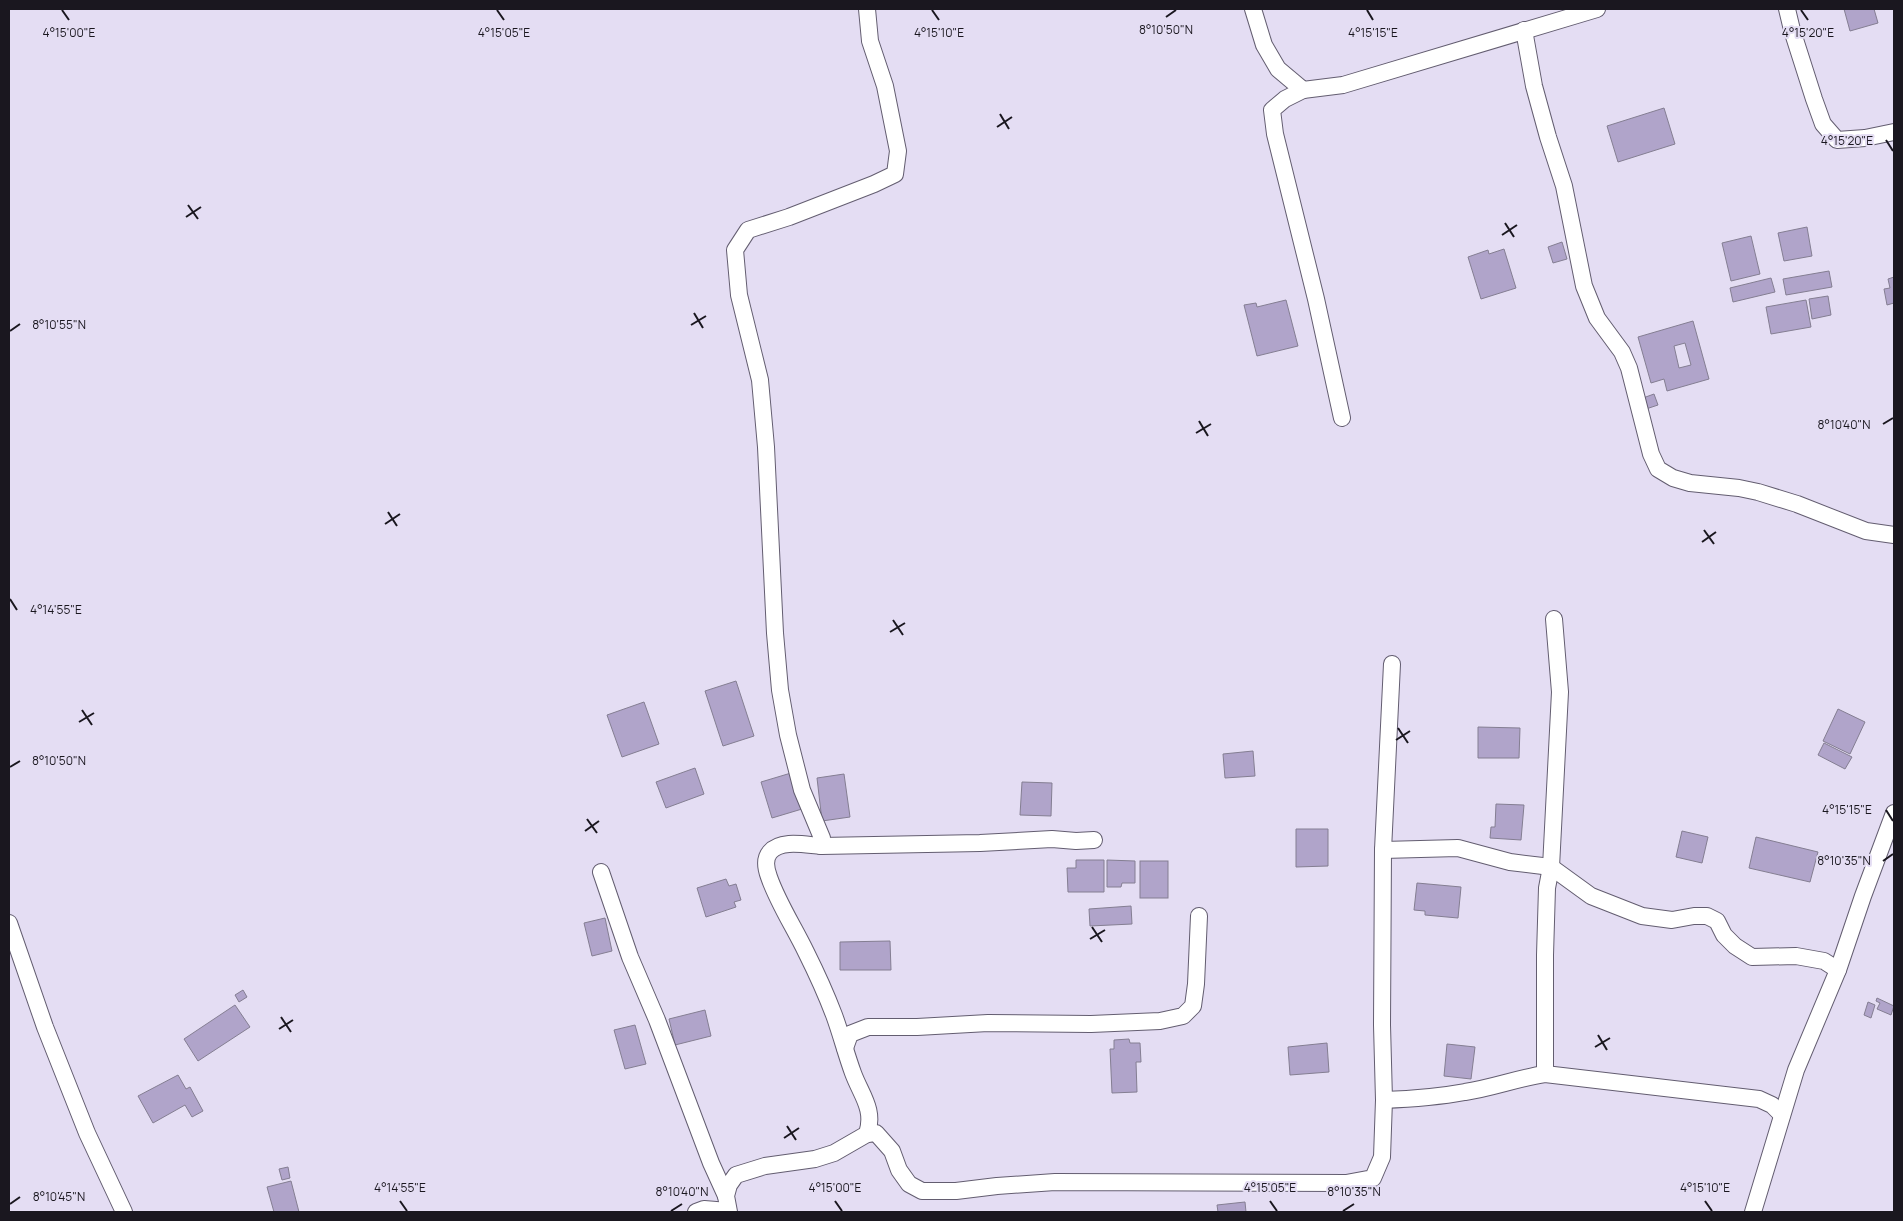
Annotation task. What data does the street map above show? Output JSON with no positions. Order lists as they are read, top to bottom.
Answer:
{
  "coordinates": [
    "8°10'50\"N",
    "4°15'20\"E",
    "4°15'00\"E",
    "4°15'05\"E",
    "4°15'10\"E",
    "4°15'15\"E",
    "8°10'55\"N",
    "8°10'40\"N",
    "4°14'55\"E",
    "8°10'35\"N",
    "8°10'45\"N"
  ]
}
